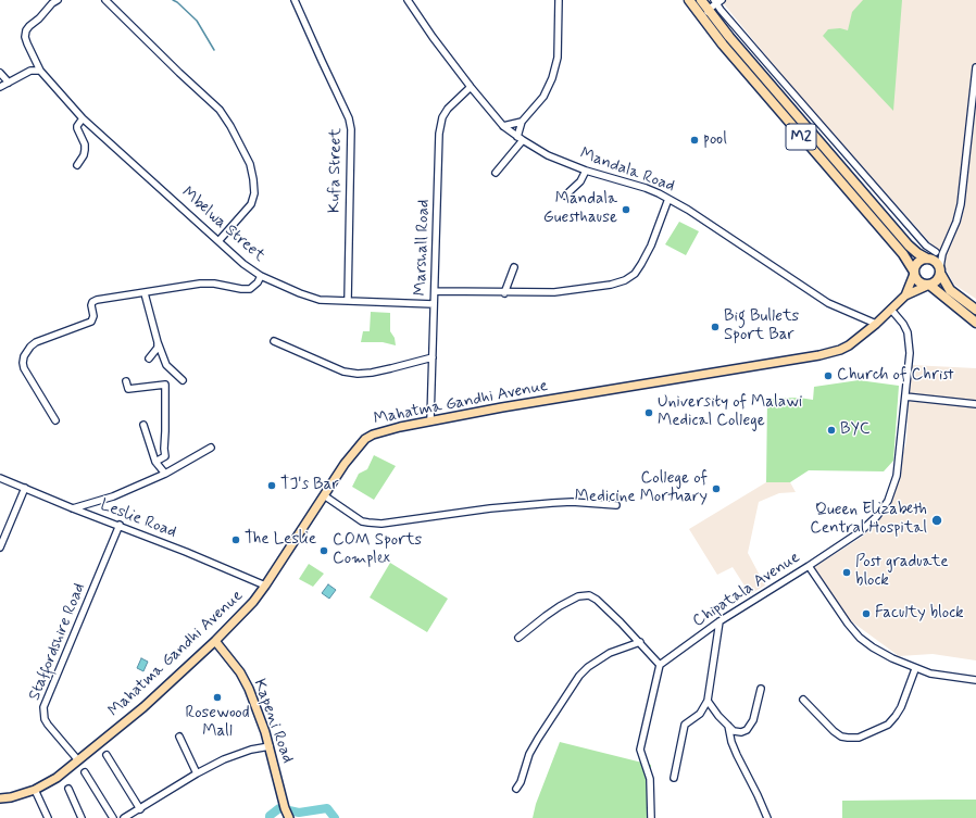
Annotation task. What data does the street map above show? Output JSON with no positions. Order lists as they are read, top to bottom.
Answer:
{
  "streets": {
    "highway": ["M2"],
    "main road": ["Mahatma Gandhi Avenue", "Kapeni Road"],
    "street": [
      "Kufa Street",
      "Mandala Road",
      "Mbelwa Street",
      "Marshall Road",
      "Leslie Road",
      "Chipatala Avenue",
      "Staffordshire Road"
    ]
  },
  "crossings": [
    ["M2", "Mahatma Gandhi Avenue"],
    ["Kufa Street", "Mbelwa Street"],
    ["Mandala Road", "Marshall Road"],
    ["Mandala Road", "Mahatma Gandhi Avenue"],
    ["Mbelwa Street", "Marshall Road"],
    ["Marshall Road", "Mahatma Gandhi Avenue"],
    ["Mahatma Gandhi Avenue", "Leslie Road"],
    ["Mahatma Gandhi Avenue", "Chipatala Avenue"],
    ["Mahatma Gandhi Avenue", "Staffordshire Road"],
    ["Mahatma Gandhi Avenue", "Kapeni Road"],
    ["Leslie Road", "Staffordshire Road"]
  ],
  "places": [
    "pool",
    "Mandala Guesthause",
    "Big Bullets Sport Bar",
    "Church of Christ",
    "University of Malawi Medical College",
    "BYC",
    "TJ's Bar",
    "College of Medicine Mortuary",
    "Queen Elizabeth Central Hospital",
    "The Leslie",
    "COM Sports Complex",
    "Post graduate block",
    "Faculty block",
    "Rosewood Mall"
  ]
}
